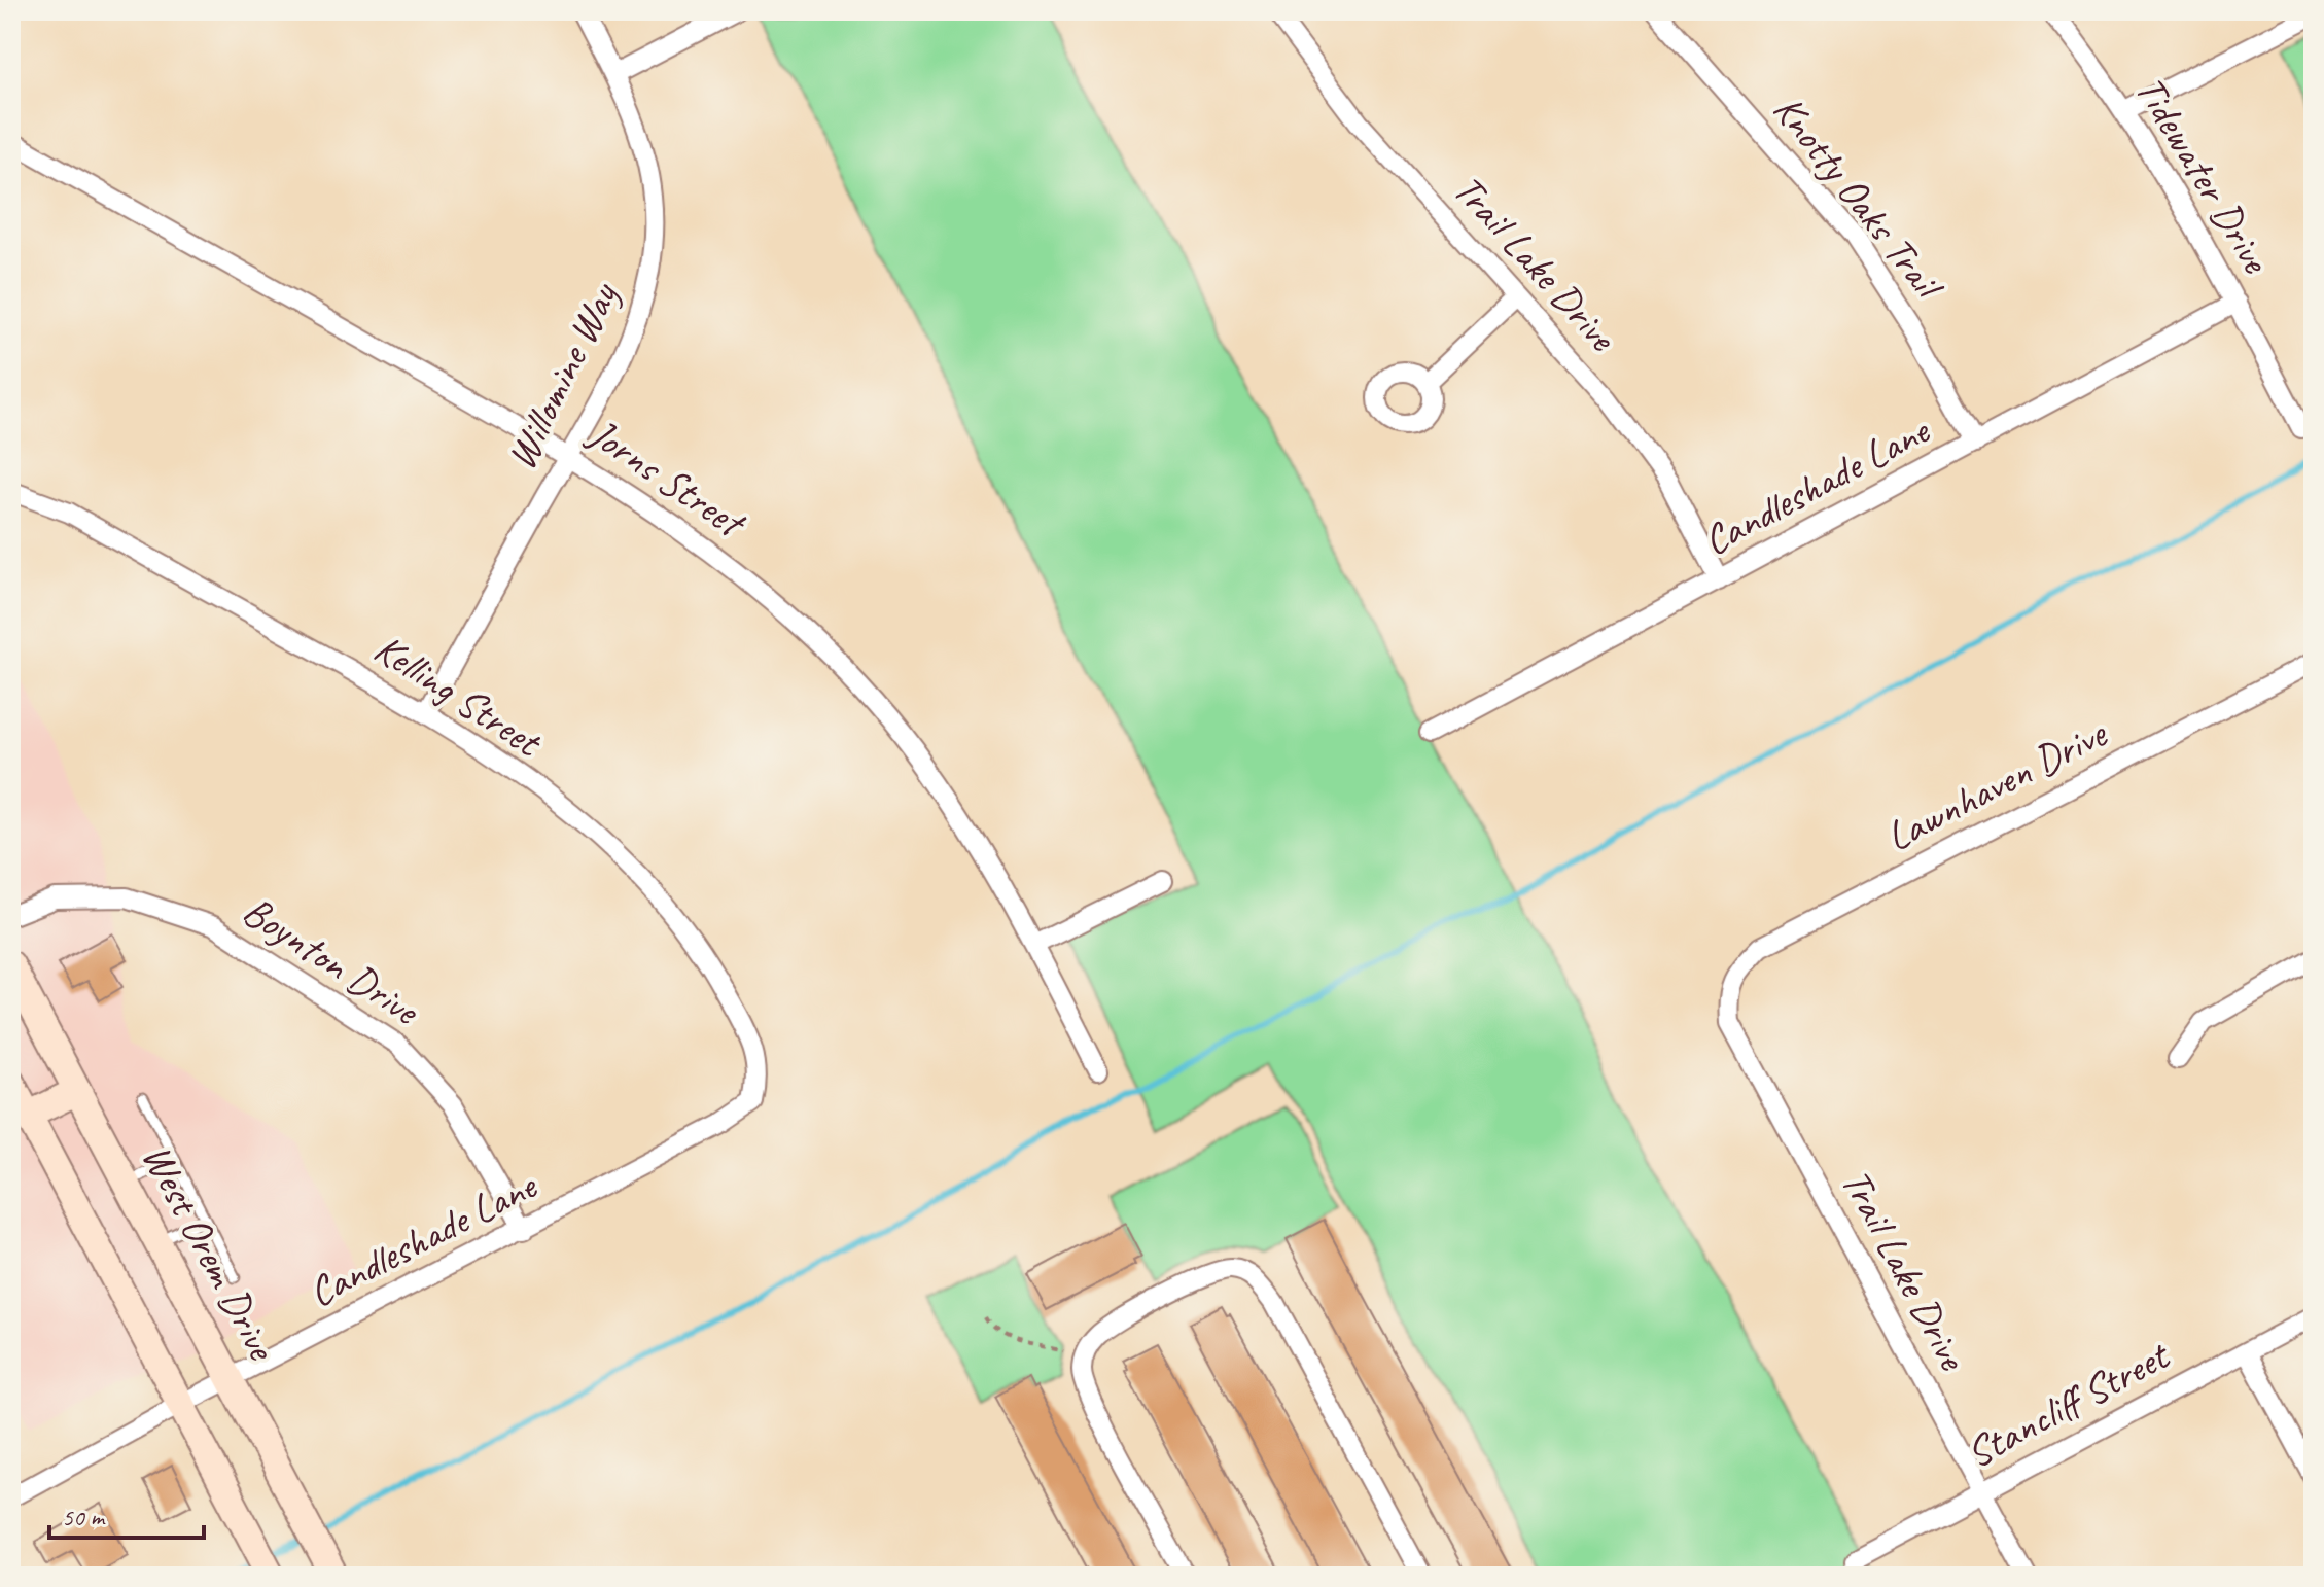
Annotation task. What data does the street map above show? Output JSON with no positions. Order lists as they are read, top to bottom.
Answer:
{
  "streets": {
    "main road": ["West Orem Drive"],
    "street": [
      "Tidewater Drive",
      "Knotty Oaks Trail",
      "Trail Lake Drive",
      "Willomine Way",
      "Jorns Street",
      "Candleshade Lane",
      "Kelling Street",
      "Lawnhaven Drive",
      "Boynton Drive",
      "Stancliff Street"
    ]
  },
  "crossings": [
    ["Tidewater Drive", "Candleshade Lane"],
    ["Knotty Oaks Trail", "Candleshade Lane"],
    ["Trail Lake Drive", "Candleshade Lane"],
    ["Trail Lake Drive", "Lawnhaven Drive"],
    ["Trail Lake Drive", "Stancliff Street"],
    ["Willomine Way", "Jorns Street"],
    ["Willomine Way", "Kelling Street"],
    ["Candleshade Lane", "Kelling Street"],
    ["Candleshade Lane", "Boynton Drive"],
    ["Candleshade Lane", "West Orem Drive"]
  ],
  "scale_bar": "50 m"
}
